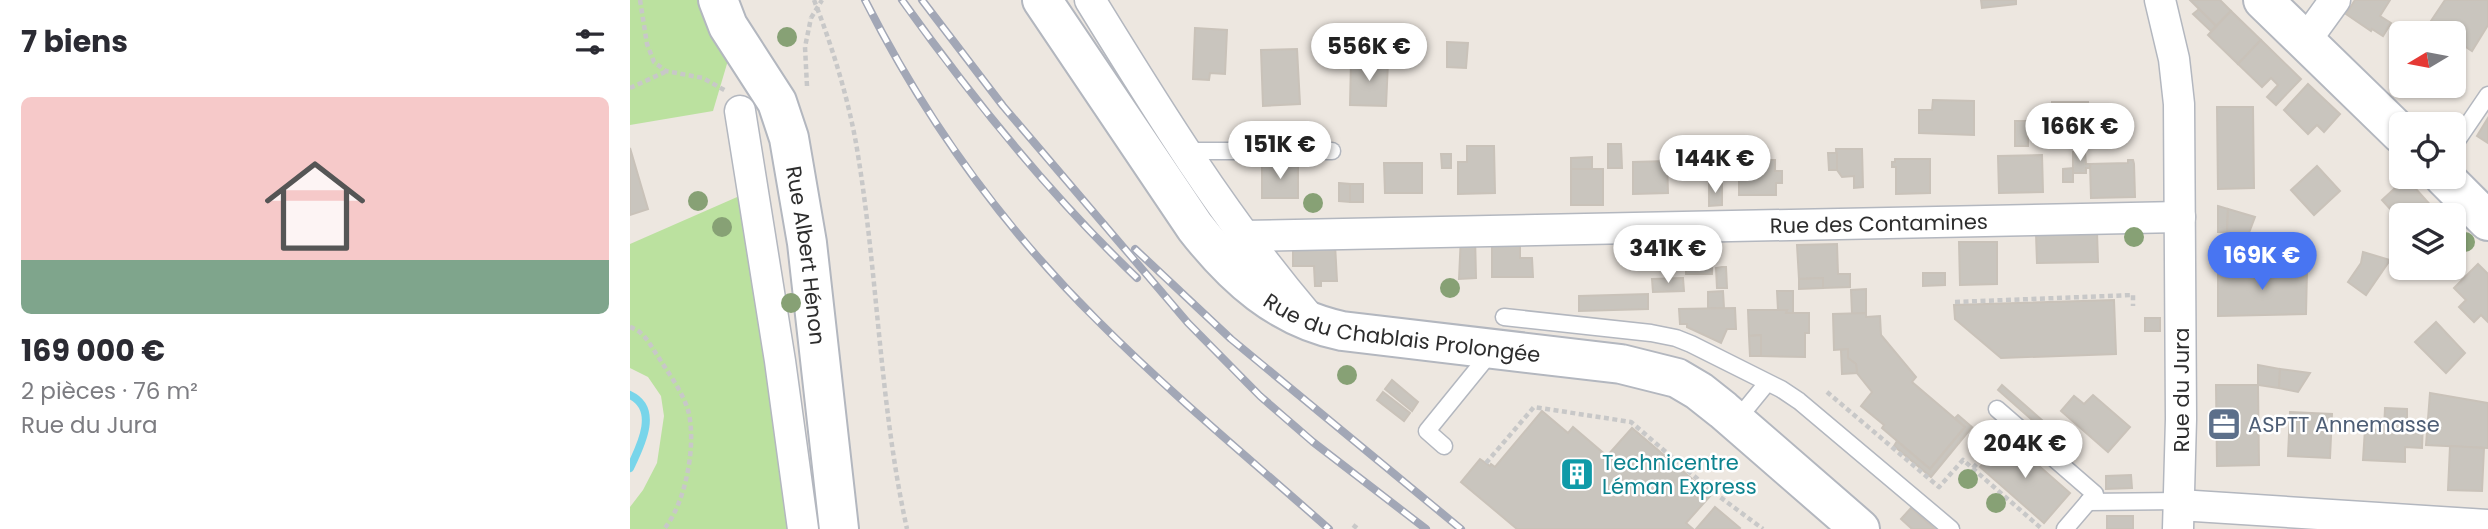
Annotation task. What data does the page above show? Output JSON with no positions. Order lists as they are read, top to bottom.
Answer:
{
  "streets": {
    "street": [
      "Rue des Contamines",
      "Rue Albert Hénon",
      "Rue du Chablais Prolongée",
      "Rue du Jura"
    ]
  },
  "crossings": [
    ["Rue des Contamines", "Rue du Jura"]
  ],
  "places": {
    "office": ["ASPTT Annemasse"],
    "building": ["Technicentre Léman Express"]
  },
  "north": "left",
  "page": {
    "heading": "7 biens",
    "price": [
      "556K €",
      "166K €",
      "151K €",
      "144K €",
      "341K €",
      "169K €",
      "204K €"
    ],
    "list": [
      {
        "name": "169 000 €",
        "note": "2 pièces · 76 m² · Rue du Jura"
      }
    ]
  }
}
